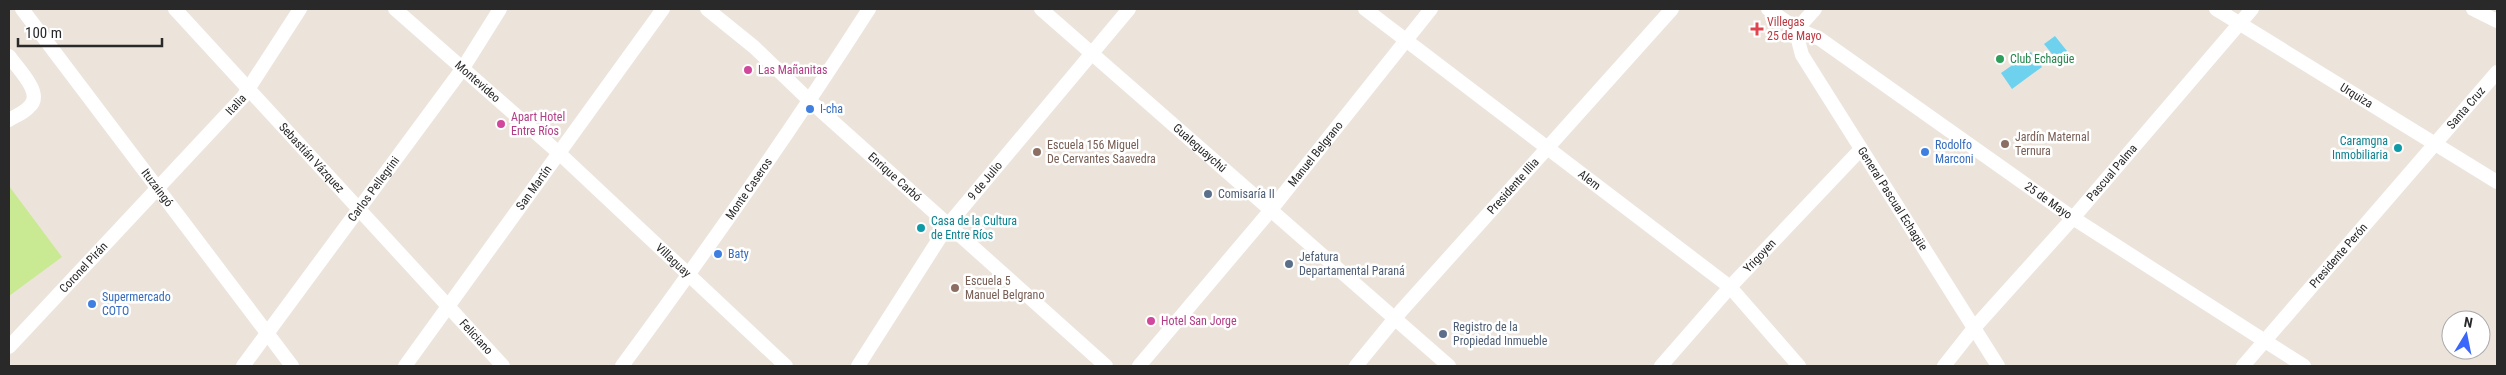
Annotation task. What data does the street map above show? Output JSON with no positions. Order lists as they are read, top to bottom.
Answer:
{
  "streets": {
    "street": [
      "Montevideo",
      "Urquiza",
      "Italia",
      "Santa Cruz",
      "Gualeguaychú",
      "Manuel Belgrano",
      "Sebastián Vázquez",
      "Pascual Palma",
      "Enrique Carbó",
      "Alem",
      "9 de Julio",
      "Presidente Illia",
      "Ituzaingó",
      "Carlos Pellegrini",
      "San Martín",
      "Monte Caseros",
      "General Pascual Echagüe",
      "25 de Mayo",
      "Presidente Perón",
      "Yrigoyen",
      "Villaguay",
      "Coronel Pirán",
      "Feliciano"
    ]
  },
  "crossings": [
    ["Montevideo", "Carlos Pellegrini"],
    ["Montevideo", "San Martín"],
    ["Montevideo", "Villaguay"],
    ["Urquiza", "Santa Cruz"],
    ["Urquiza", "Pascual Palma"],
    ["Urquiza", "Presidente Perón"],
    ["Italia", "Sebastián Vázquez"],
    ["Italia", "Ituzaingó"],
    ["Italia", "Coronel Pirán"],
    ["Santa Cruz", "Presidente Perón"],
    ["Gualeguaychú", "Manuel Belgrano"],
    ["Gualeguaychú", "9 de Julio"],
    ["Gualeguaychú", "Presidente Illia"],
    ["Manuel Belgrano", "Alem"],
    ["Sebastián Vázquez", "Carlos Pellegrini"],
    ["Sebastián Vázquez", "San Martín"],
    ["Sebastián Vázquez", "Feliciano"],
    ["Pascual Palma", "General Pascual Echagüe"],
    ["Pascual Palma", "25 de Mayo"],
    ["Enrique Carbó", "9 de Julio"],
    ["Enrique Carbó", "Monte Caseros"],
    ["Alem", "Presidente Illia"],
    ["Alem", "Yrigoyen"],
    ["Ituzaingó", "Carlos Pellegrini"],
    ["Ituzaingó", "Coronel Pirán"],
    ["San Martín", "Villaguay"],
    ["San Martín", "Feliciano"],
    ["Monte Caseros", "Villaguay"],
    ["General Pascual Echagüe", "25 de Mayo"],
    ["General Pascual Echagüe", "Yrigoyen"],
    ["25 de Mayo", "Presidente Perón"]
  ],
  "places": {
    "health": ["Villegas 25 de Mayo"],
    "other": [
      "Club Echagüe",
      "Las Mañanitas",
      "I-cha",
      "Apart Hotel Entre Ríos",
      "Jardín Maternal Ternura",
      "Caramgna Inmobiliaria",
      "Escuela 156 Miguel De Cervantes Saavedra",
      "Rodolfo Marconi",
      "Comisaría II",
      "Casa de la Cultura de Entre Ríos",
      "Baty",
      "Jefatura Departamental Paraná",
      "Escuela 5 Manuel Belgrano",
      "Supermercado COTO",
      "Hotel San Jorge",
      "Registro de la Propiedad Inmueble"
    ]
  },
  "scale_bar": "100 m",
  "north": "top"
}
